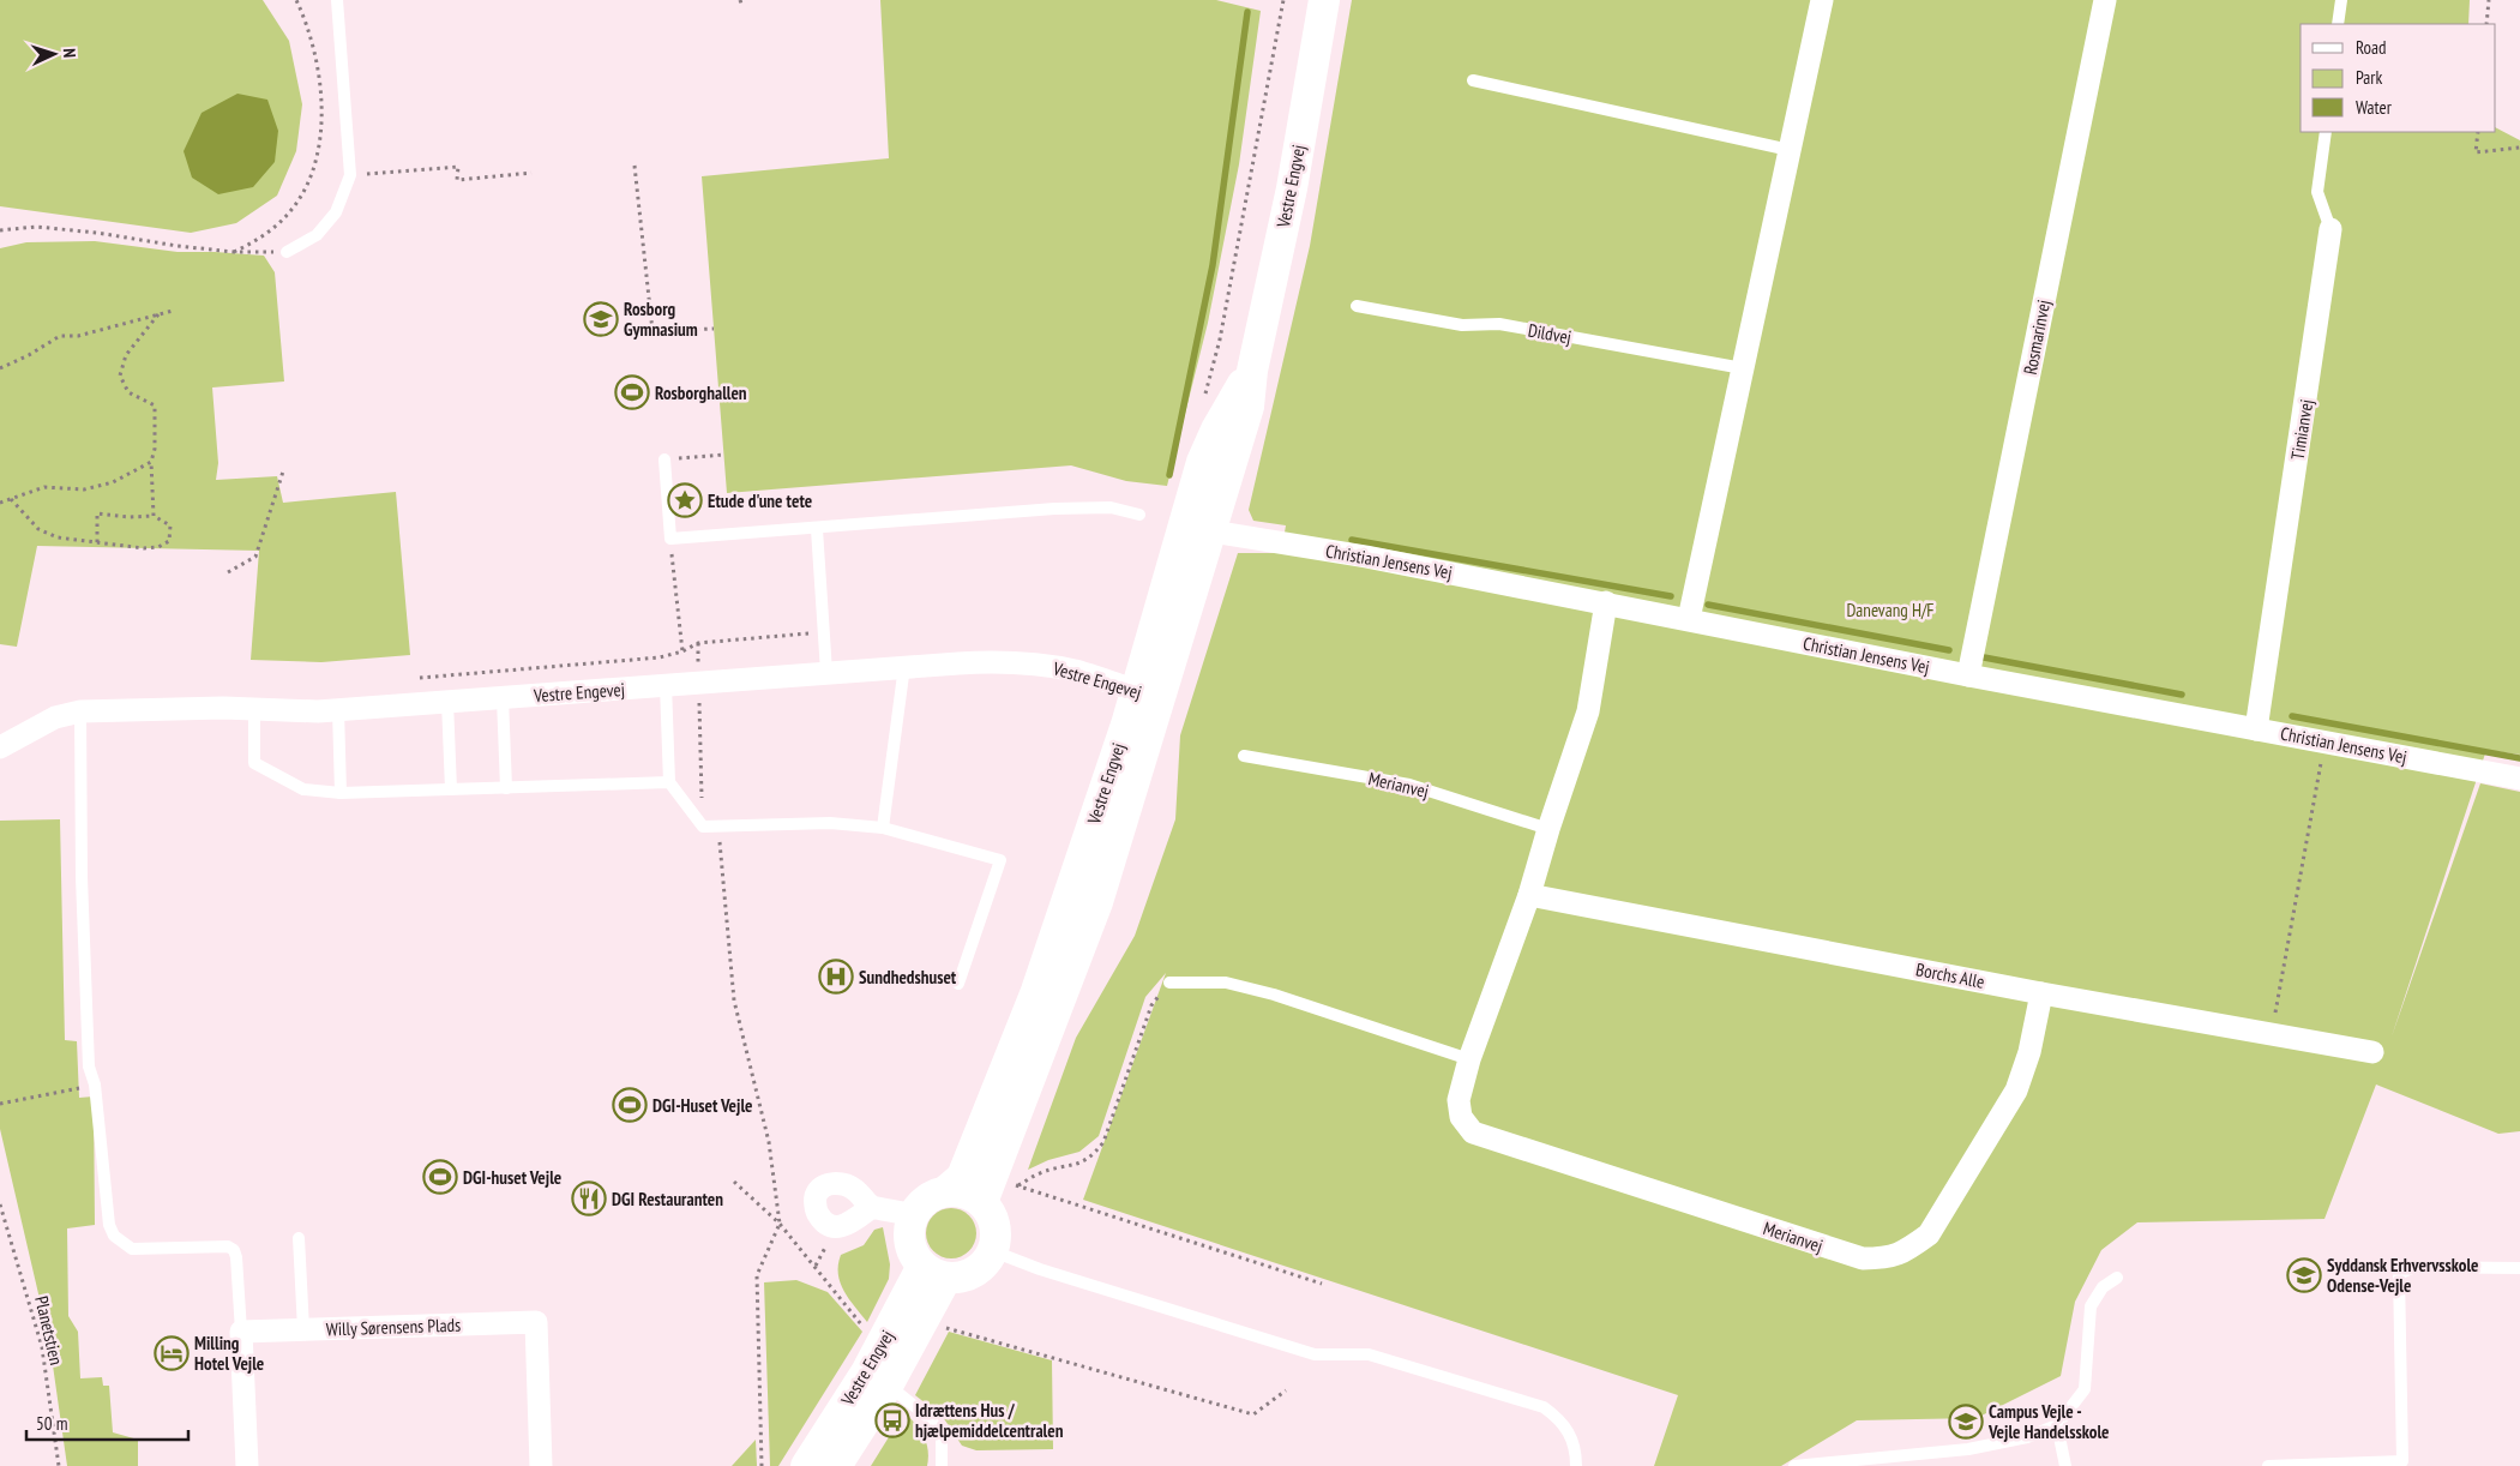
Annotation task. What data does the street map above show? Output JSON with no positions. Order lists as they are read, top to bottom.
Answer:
{
  "streets": {
    "street": [
      "Vestre Engvej",
      "Rosmarinvej",
      "Timianvej",
      "Christian Jensens Vej",
      "Vestre Engevej",
      "Merianvej",
      "Borchs Alle",
      "Willy Sørensens Plads"
    ],
    "lane": ["Dildvej"],
    "path": ["Planetstien"]
  },
  "crossings": [
    ["Vestre Engvej", "Christian Jensens Vej"],
    ["Vestre Engvej", "Vestre Engevej"],
    ["Rosmarinvej", "Christian Jensens Vej"],
    ["Timianvej", "Christian Jensens Vej"],
    ["Christian Jensens Vej", "Merianvej"],
    ["Merianvej", "Borchs Alle"]
  ],
  "parks": ["Danevang H/F"],
  "places": {
    "school or university": ["Rosborg Gymnasium", "Syddansk Erhvervsskole Odense-Vejle", "Campus Vejle - Vejle Handelsskole"],
    "sports": ["Rosborghallen", "DGI-Huset Vejle", "DGI-huset Vejle"],
    "place": ["Etude d'une tete"],
    "hospital": ["Sundhedshuset"],
    "restaurant": ["DGI Restauranten"],
    "hotel": ["Milling Hotel Vejle"],
    "bus stop": ["Idrættens Hus / hjælpemiddelcentralen"]
  },
  "legend": ["Road", "Park", "Water"],
  "scale_bar": "50 m",
  "north": "right"
}
